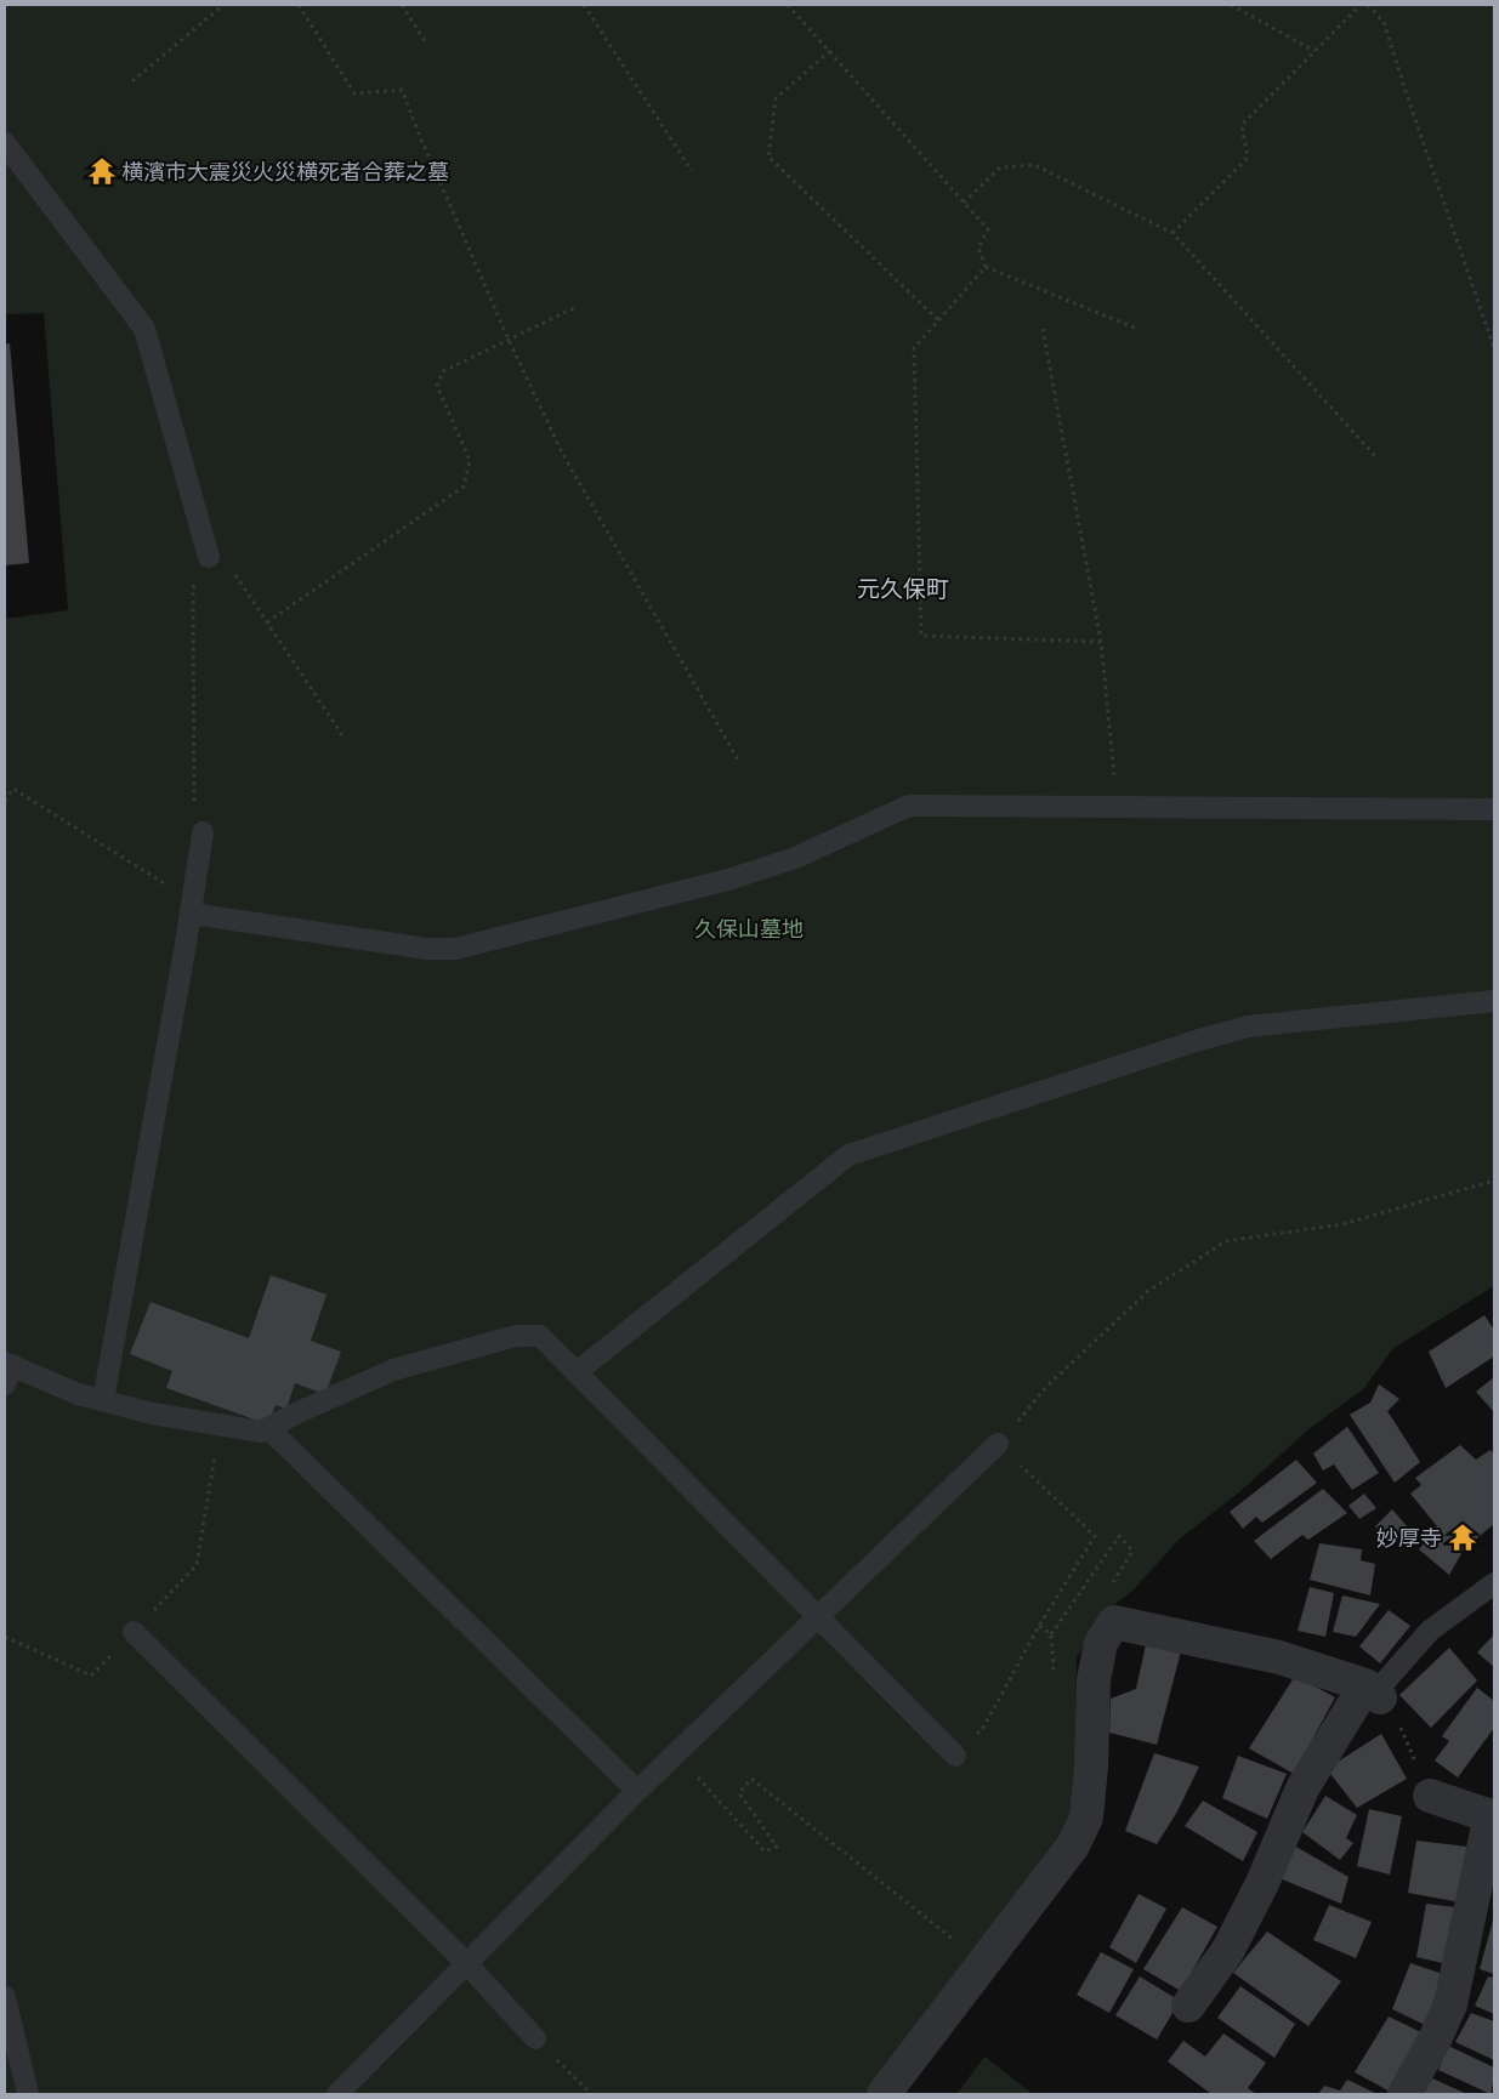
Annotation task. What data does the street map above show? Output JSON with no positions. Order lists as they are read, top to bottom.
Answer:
{
  "districts": ["元久保町"],
  "parks": ["久保山墓地"],
  "places": {
    "temple": ["横濱市大震災火災横死者合葬之墓", "妙厚寺"]
  }
}
